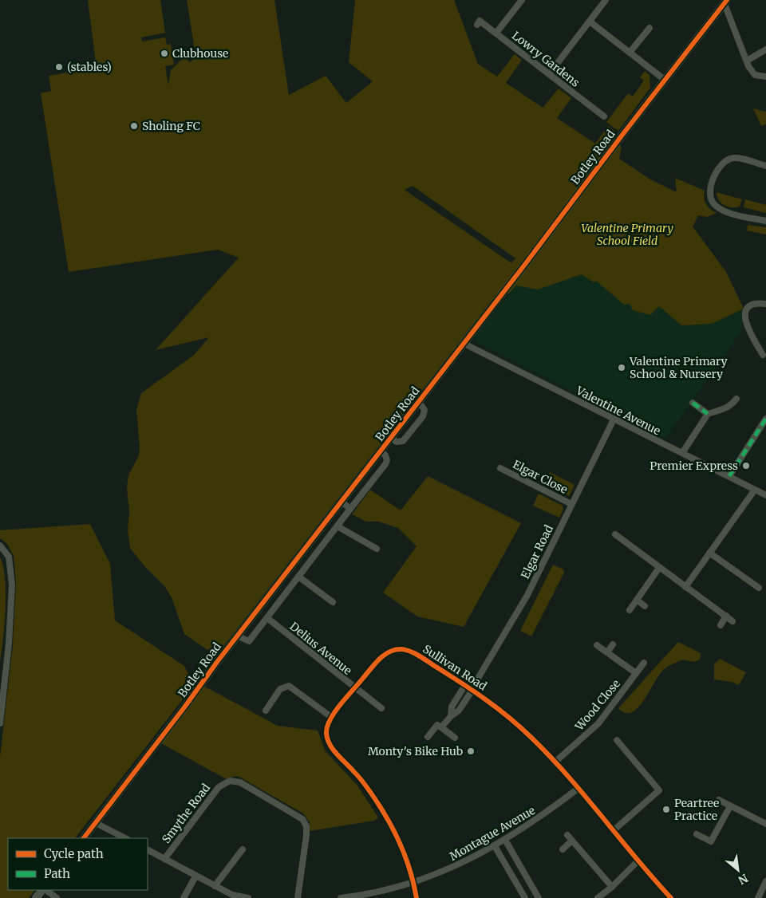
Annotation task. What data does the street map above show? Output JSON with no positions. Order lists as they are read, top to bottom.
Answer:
{
  "streets": {
    "main road": ["Botley Road"],
    "street": [
      "Lowry Gardens",
      "Valentine Avenue",
      "Elgar Close",
      "Elgar Road",
      "Delius Avenue",
      "Sullivan Road",
      "Wood Close",
      "Smythe Road",
      "Montague Avenue"
    ]
  },
  "crossings": [
    ["Botley Road", "Valentine Avenue"],
    ["Valentine Avenue", "Elgar Road"],
    ["Elgar Close", "Elgar Road"],
    ["Elgar Road", "Sullivan Road"],
    ["Delius Avenue", "Sullivan Road"],
    ["Sullivan Road", "Wood Close"],
    ["Sullivan Road", "Montague Avenue"]
  ],
  "parks": ["Valentine Primary School Field"],
  "places": [
    "Clubhouse",
    "(stables)",
    "Sholing FC",
    "Valentine Primary School & Nursery",
    "Premier Express",
    "Monty's Bike Hub",
    "Peartree Practice"
  ],
  "legend": ["Cycle path", "Path"],
  "north": "bottom right"
}
